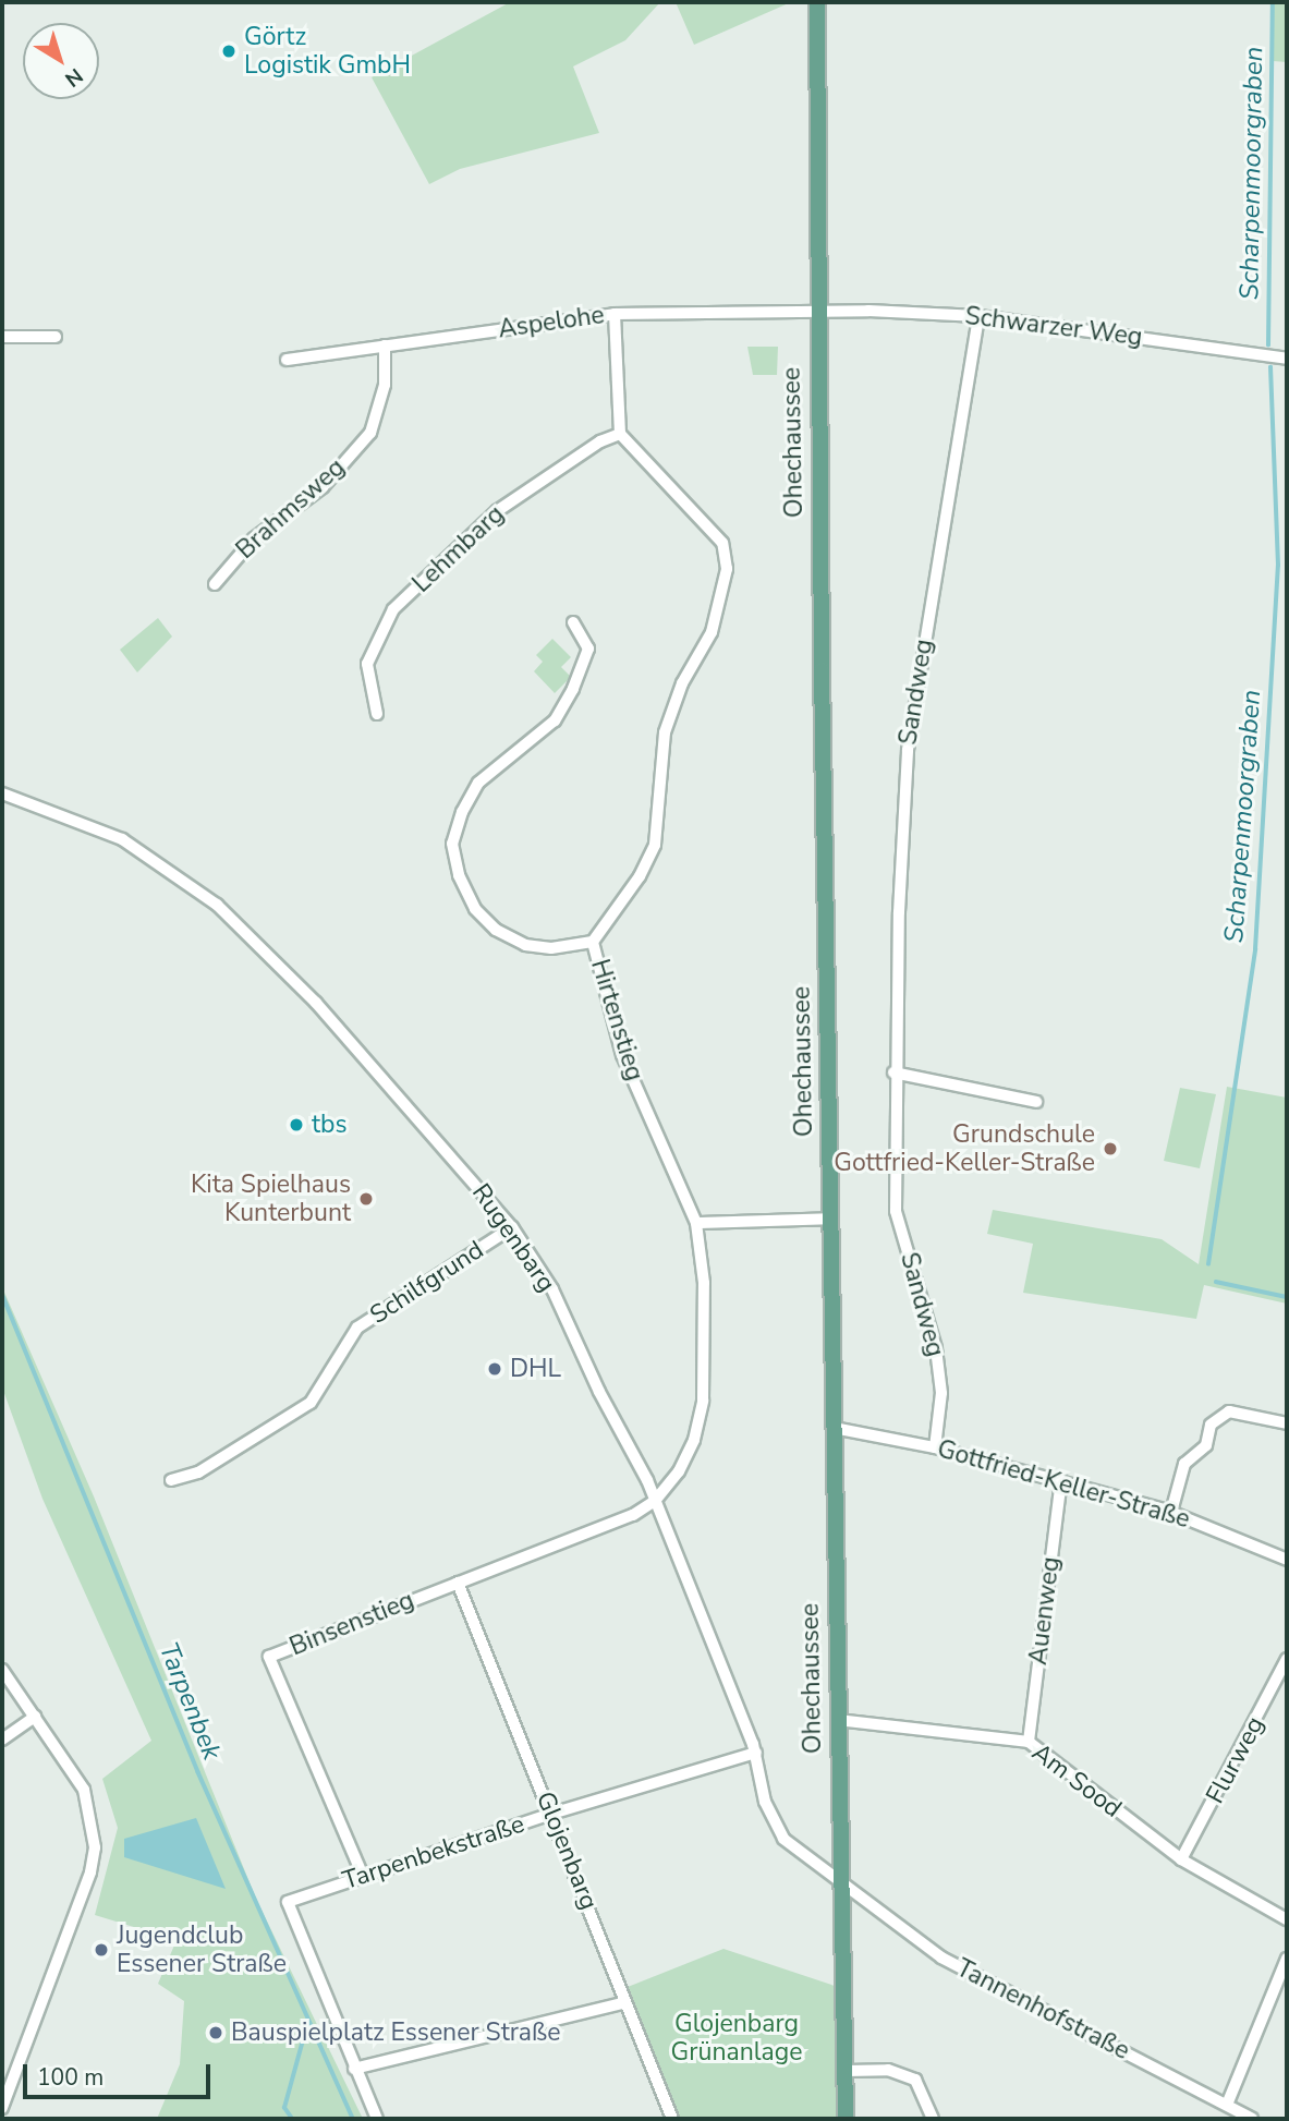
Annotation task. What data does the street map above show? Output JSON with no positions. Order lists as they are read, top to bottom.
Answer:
{
  "streets": {
    "main road": ["Ohechaussee"],
    "street": [
      "Aspelohe",
      "Schwarzer Weg",
      "Brahmsweg",
      "Lehmbarg",
      "Sandweg",
      "Hirtenstieg",
      "Rugenbarg",
      "Schilfgrund",
      "Gottfried-Keller-Straße",
      "Auenweg",
      "Binsenstieg",
      "Flurweg",
      "Am Sood",
      "Glojenbarg",
      "Tarpenbekstraße",
      "Tannenhofstraße"
    ]
  },
  "crossings": [
    ["Aspelohe", "Schwarzer Weg"],
    ["Aspelohe", "Ohechaussee"],
    ["Aspelohe", "Brahmsweg"],
    ["Schwarzer Weg", "Ohechaussee"],
    ["Schwarzer Weg", "Sandweg"],
    ["Ohechaussee", "Rugenbarg"],
    ["Ohechaussee", "Gottfried-Keller-Straße"],
    ["Ohechaussee", "Am Sood"],
    ["Ohechaussee", "Tannenhofstraße"],
    ["Lehmbarg", "Hirtenstieg"],
    ["Sandweg", "Gottfried-Keller-Straße"],
    ["Hirtenstieg", "Rugenbarg"],
    ["Hirtenstieg", "Binsenstieg"],
    ["Rugenbarg", "Schilfgrund"],
    ["Rugenbarg", "Binsenstieg"],
    ["Rugenbarg", "Tarpenbekstraße"],
    ["Rugenbarg", "Tannenhofstraße"],
    ["Gottfried-Keller-Straße", "Auenweg"],
    ["Auenweg", "Am Sood"],
    ["Binsenstieg", "Glojenbarg"],
    ["Binsenstieg", "Tarpenbekstraße"],
    ["Flurweg", "Am Sood"],
    ["Glojenbarg", "Tarpenbekstraße"]
  ],
  "water": ["Scharpenmoorgraben", "Tarpenbek"],
  "parks": ["Glojenbarg Grünanlage"],
  "places": [
    "Görtz Logistik GmbH",
    "tbs",
    "Grundschule Gottfried-Keller-Straße",
    "Kita Spielhaus Kunterbunt",
    "DHL",
    "Jugendclub Essener Straße",
    "Bauspielplatz Essener Straße"
  ],
  "scale_bar": "100 m",
  "north": "bottom right"
}
